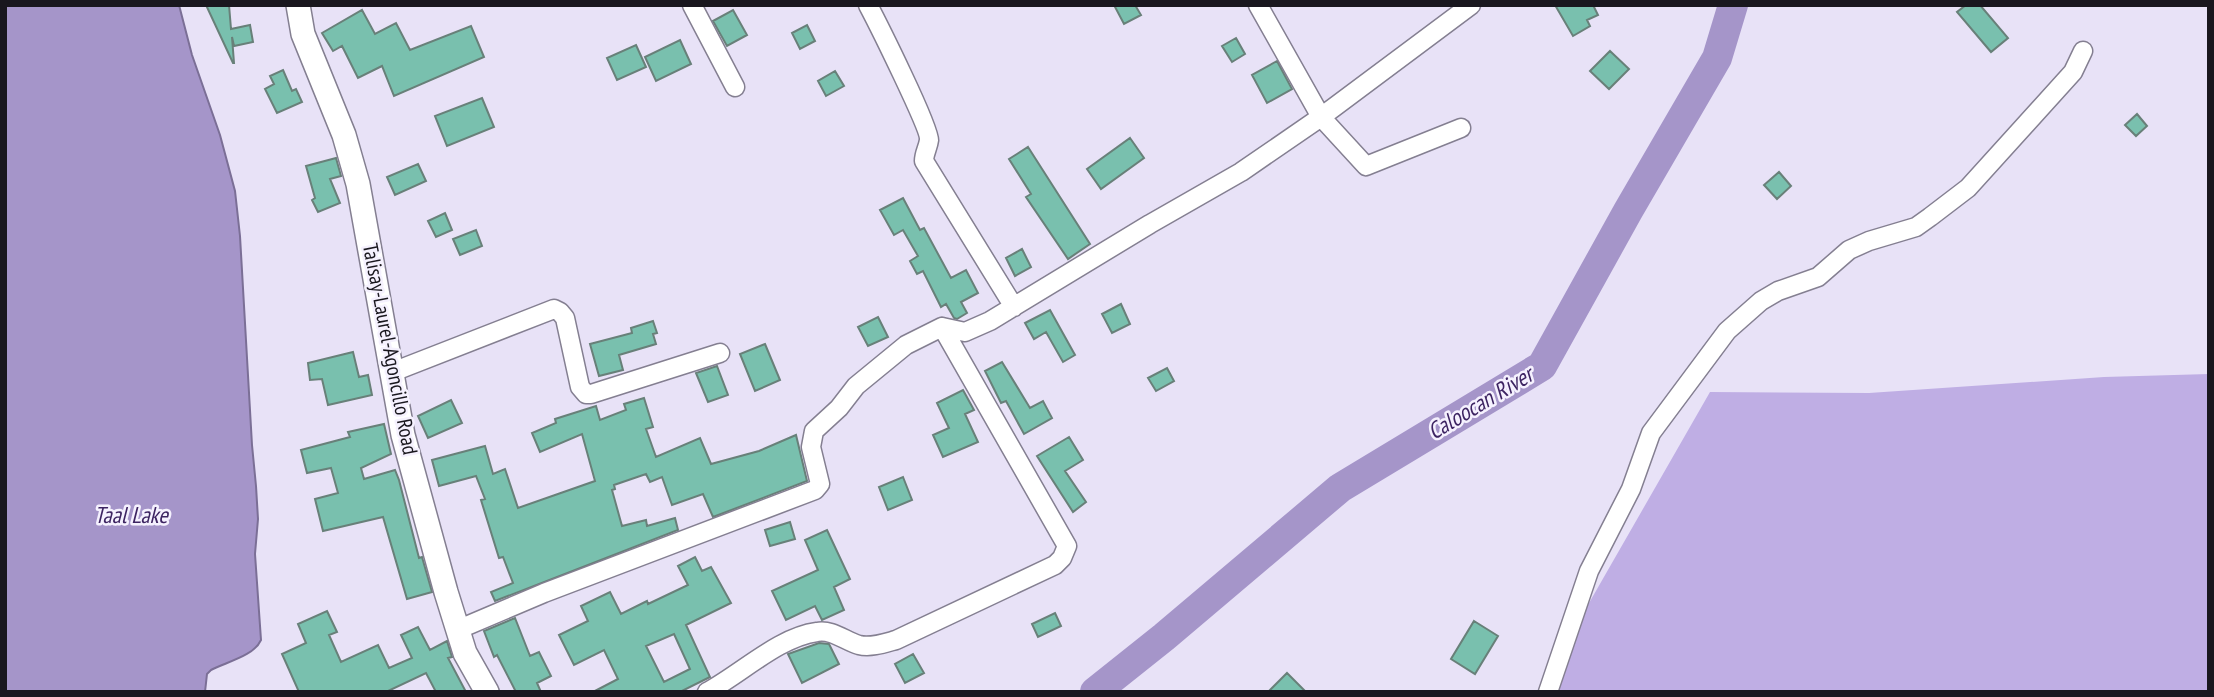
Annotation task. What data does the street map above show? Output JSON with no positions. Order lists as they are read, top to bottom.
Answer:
{
  "streets": {
    "main road": ["Talisay-Laurel-Agoncillo Road"]
  },
  "water": ["Caloocan River", "Taal Lake"]
}
